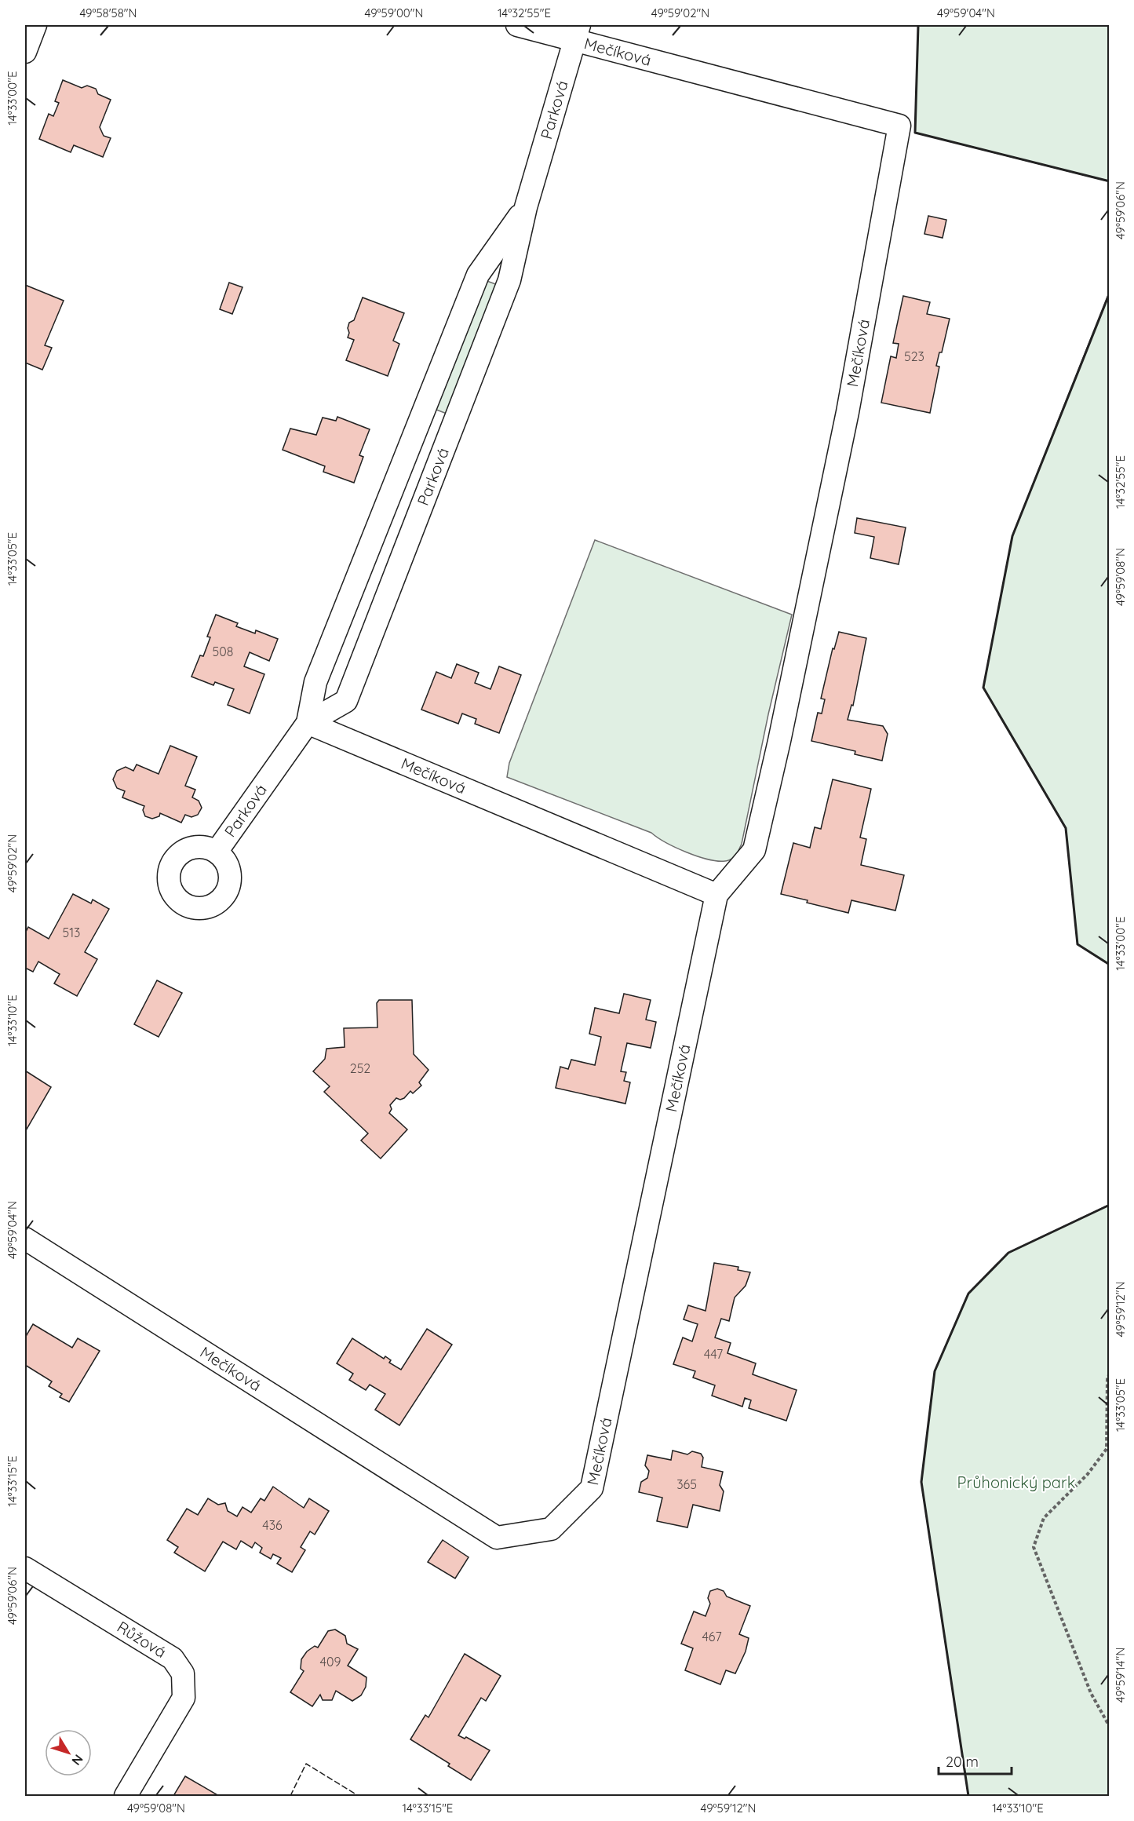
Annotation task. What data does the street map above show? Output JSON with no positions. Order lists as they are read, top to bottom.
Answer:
{
  "streets": {
    "street": ["Mečíková", "Parková", "Růžová"]
  },
  "crossings": [
    ["Mečíková", "Parková"]
  ],
  "parks": ["Průhonický park"],
  "house_numbers": [
    "523",
    "508",
    "513",
    "252",
    "447",
    "365",
    "436",
    "467",
    "409"
  ],
  "scale_bar": "20 m",
  "north": "bottom right",
  "coordinates": [
    "49°58'58\"N",
    "49°59'00\"N",
    "14°32'55\"E",
    "49°59'02\"N",
    "49°59'04\"N",
    "14°33'00\"E",
    "49°59'06\"N",
    "14°33'05\"E",
    "49°59'08\"N",
    "14°33'10\"E",
    "49°59'12\"N",
    "14°33'15\"E",
    "49°59'14\"N"
  ]
}
